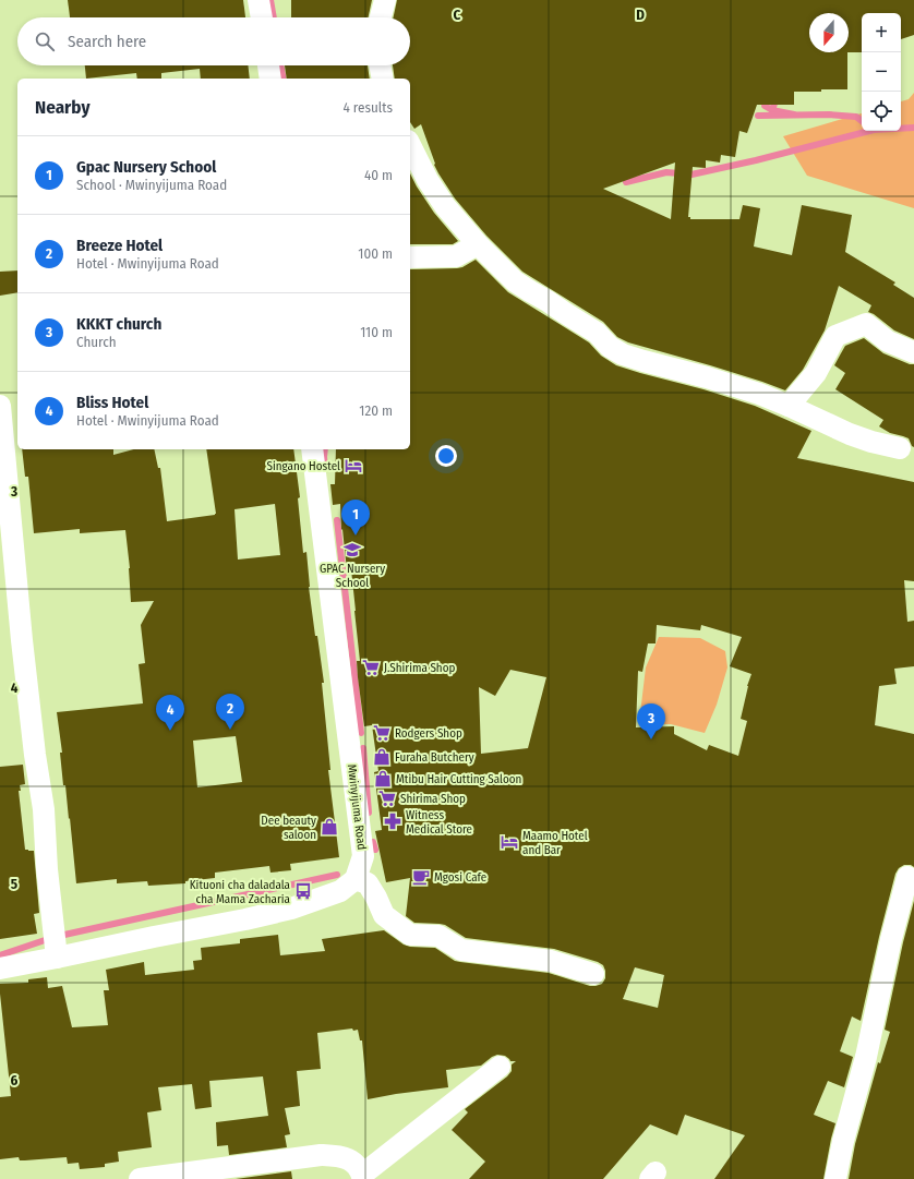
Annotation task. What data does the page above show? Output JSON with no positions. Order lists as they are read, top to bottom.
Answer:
{
  "streets": {
    "street": ["Mwinyijuma Road"]
  },
  "places": {
    "hotel": ["Singano Hostel", "Maamo Hotel and Bar"],
    "school or university": ["GPAC Nursery School"],
    "supermarket": ["J.Shirima Shop", "Rodgers Shop", "Shirima Shop"],
    "shop": ["Furaha Butchery", "Mtibu Hair Cutting Saloon", "Dee beauty saloon"],
    "pharmacy": ["Witness Medical Store"],
    "cafe": ["Mgosi Cafe"],
    "bus stop": ["Kituoni cha daladala cha Mama Zacharia"]
  },
  "north": "bottom",
  "page": {
    "map_buttons": ["+", "−"],
    "search": "Search here",
    "heading": ["Nearby", "4 results"],
    "list": [
      {
        "mark": "1",
        "name": "Gpac Nursery School",
        "note": "School · Mwinyijuma Road",
        "value": "40 m"
      },
      {
        "mark": "2",
        "name": "Breeze Hotel",
        "note": "Hotel · Mwinyijuma Road",
        "value": "100 m"
      },
      {
        "mark": "3",
        "name": "KKKT church",
        "note": "Church",
        "value": "110 m"
      },
      {
        "mark": "4",
        "name": "Bliss Hotel",
        "note": "Hotel · Mwinyijuma Road",
        "value": "120 m"
      }
    ],
    "pins": [
      "1",
      "2",
      "4",
      "3"
    ]
  },
  "grid": {
    "columns": ["C", "D"],
    "rows": [
      "3",
      "4",
      "5",
      "6"
    ]
  }
}
